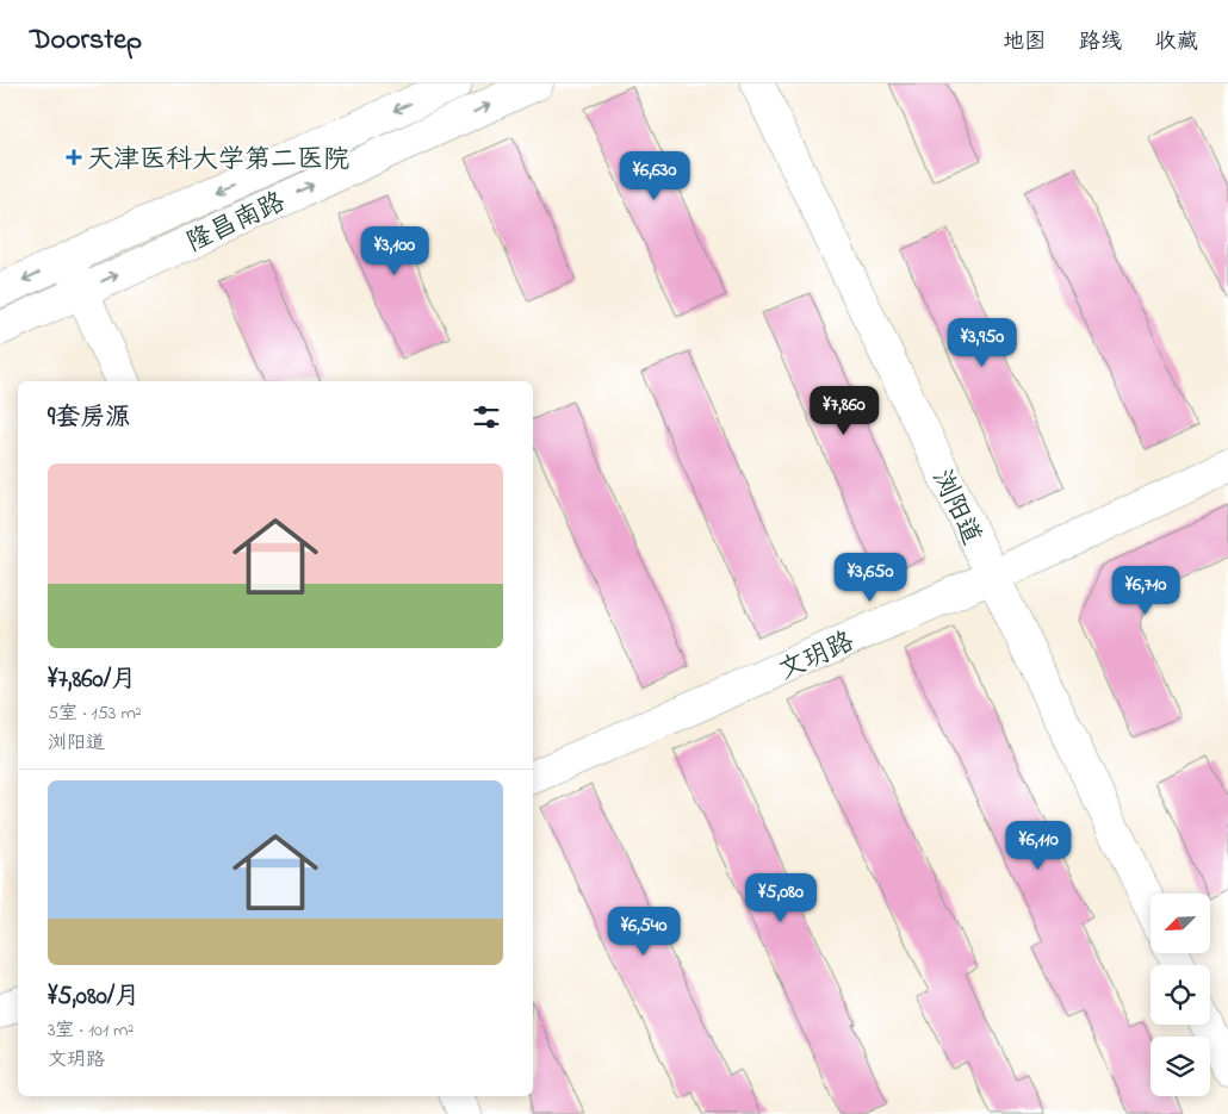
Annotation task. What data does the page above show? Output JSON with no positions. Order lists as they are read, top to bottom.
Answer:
{
  "streets": {
    "street": ["隆昌南路", "浏阳道", "文玥路"]
  },
  "crossings": [
    ["浏阳道", "文玥路"]
  ],
  "places": {
    "health": ["天津医科大学第二医院"]
  },
  "north": "bottom left",
  "page": {
    "header": "Doorstep",
    "nav": ["地图", "路线", "收藏"],
    "price": [
      "¥6,630",
      "¥3,100",
      "¥3,950",
      "¥7,860",
      "¥3,650",
      "¥6,710",
      "¥6,110",
      "¥5,080",
      "¥6,540"
    ],
    "heading": "9套房源",
    "list": [
      {
        "name": "¥7,860/月",
        "note": "5室 · 153 m² · 浏阳道"
      },
      {
        "name": "¥5,080/月",
        "note": "3室 · 101 m² · 文玥路"
      }
    ]
  }
}
